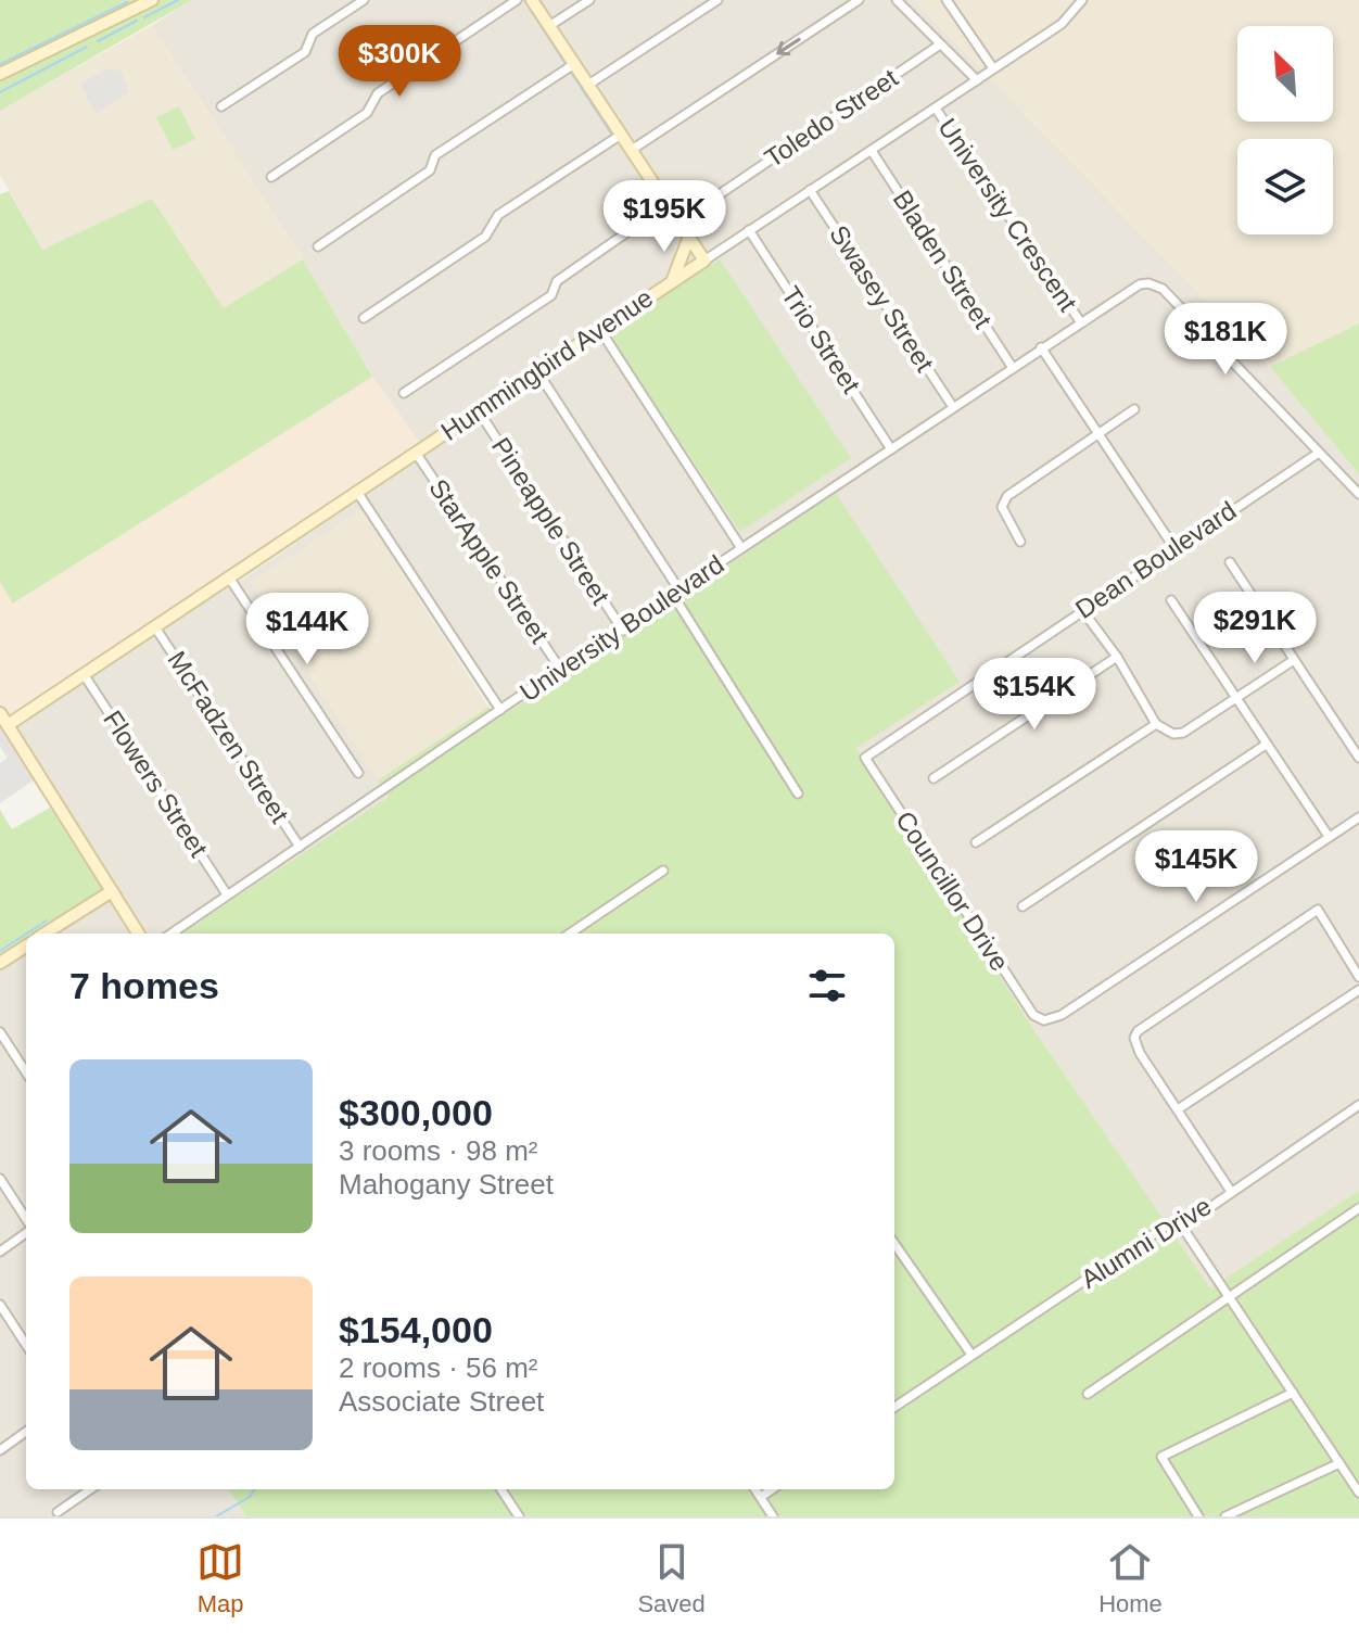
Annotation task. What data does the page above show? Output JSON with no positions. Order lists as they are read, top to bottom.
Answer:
{
  "streets": {
    "street": [
      "Toledo Street",
      "University Crescent",
      "Bladen Street",
      "Swasey Street",
      "Trio Street",
      "Hummingbird Avenue",
      "Pineapple Street",
      "Dean Boulevard",
      "StarApple Street",
      "University Boulevard",
      "McFadzen Street",
      "Flowers Street",
      "Councillor Drive",
      "Alumni Drive"
    ]
  },
  "crossings": [
    ["University Crescent", "Hummingbird Avenue"],
    ["University Crescent", "University Boulevard"],
    ["Bladen Street", "Hummingbird Avenue"],
    ["Bladen Street", "University Boulevard"],
    ["Swasey Street", "Hummingbird Avenue"],
    ["Swasey Street", "University Boulevard"],
    ["Trio Street", "Hummingbird Avenue"],
    ["Trio Street", "University Boulevard"],
    ["Hummingbird Avenue", "Pineapple Street"],
    ["Hummingbird Avenue", "StarApple Street"],
    ["Hummingbird Avenue", "McFadzen Street"],
    ["Hummingbird Avenue", "Flowers Street"],
    ["Pineapple Street", "University Boulevard"],
    ["Dean Boulevard", "University Boulevard"],
    ["Dean Boulevard", "Councillor Drive"],
    ["StarApple Street", "University Boulevard"],
    ["University Boulevard", "McFadzen Street"],
    ["University Boulevard", "Flowers Street"]
  ],
  "north": "top left",
  "page": {
    "price": [
      "$300K",
      "$195K",
      "$181K",
      "$291K",
      "$144K",
      "$154K",
      "$145K"
    ],
    "heading": "7 homes",
    "list": [
      {
        "name": "$300,000",
        "note": "3 rooms · 98 m² · Mahogany Street"
      },
      {
        "name": "$154,000",
        "note": "2 rooms · 56 m² · Associate Street"
      }
    ],
    "tabs": ["Map", "Saved", "Home"]
  }
}
